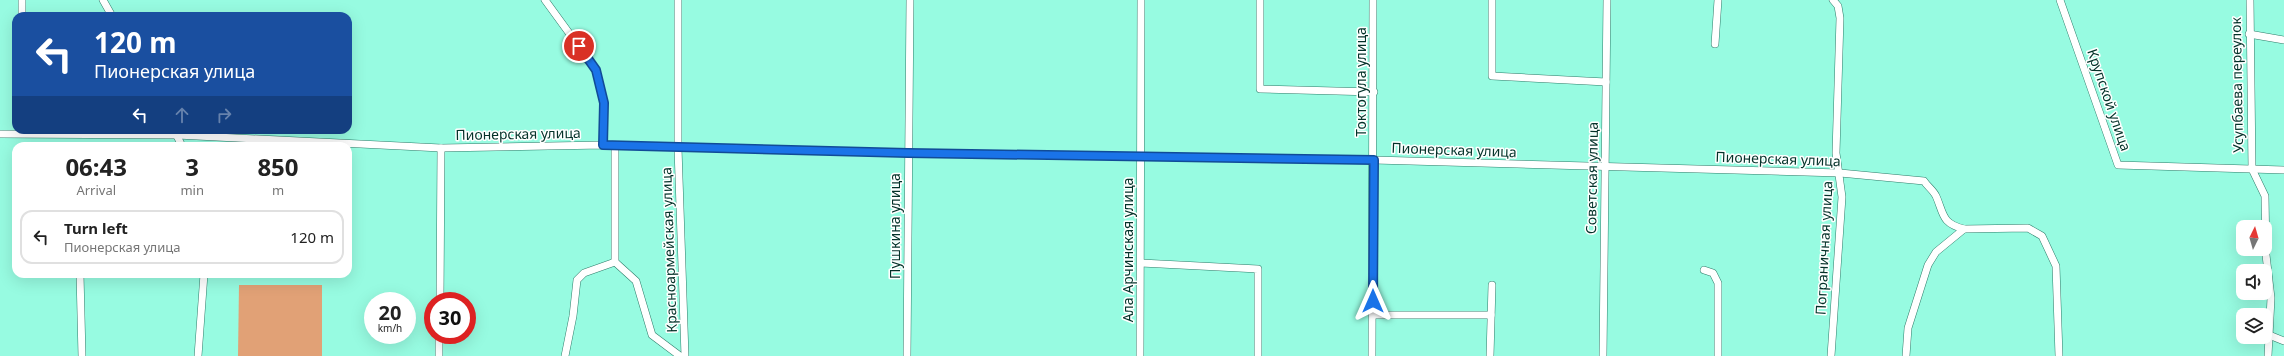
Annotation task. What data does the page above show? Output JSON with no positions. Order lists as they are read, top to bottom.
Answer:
{
  "streets": {
    "street": [
      "Токтогула улица",
      "Усупбаева переулок",
      "Крупской улица",
      "Пионерская улица",
      "Советская улица",
      "Пушкина улица",
      "Пограничная улица",
      "Красноармейская улица",
      "Ала Арчинская улица"
    ]
  },
  "crossings": [
    ["Токтогула улица", "Пионерская улица"],
    ["Усупбаева переулок", "Крупской улица"],
    ["Пионерская улица", "Советская улица"],
    ["Пионерская улица", "Пушкина улица"],
    ["Пионерская улица", "Пограничная улица"],
    ["Пионерская улица", "Красноармейская улица"],
    ["Пионерская улица", "Ала Арчинская улица"]
  ],
  "north": "top",
  "page": {
    "turn": ["120 m", "Пионерская улица"],
    "eta": [
      "06:43",
      "Arrival",
      "3",
      "min",
      "850",
      "m"
    ],
    "list": [
      {
        "name": "Turn left",
        "note": "Пионерская улица",
        "value": "120 m"
      }
    ],
    "speed": "20 km/h",
    "limit": "30"
  }
}
